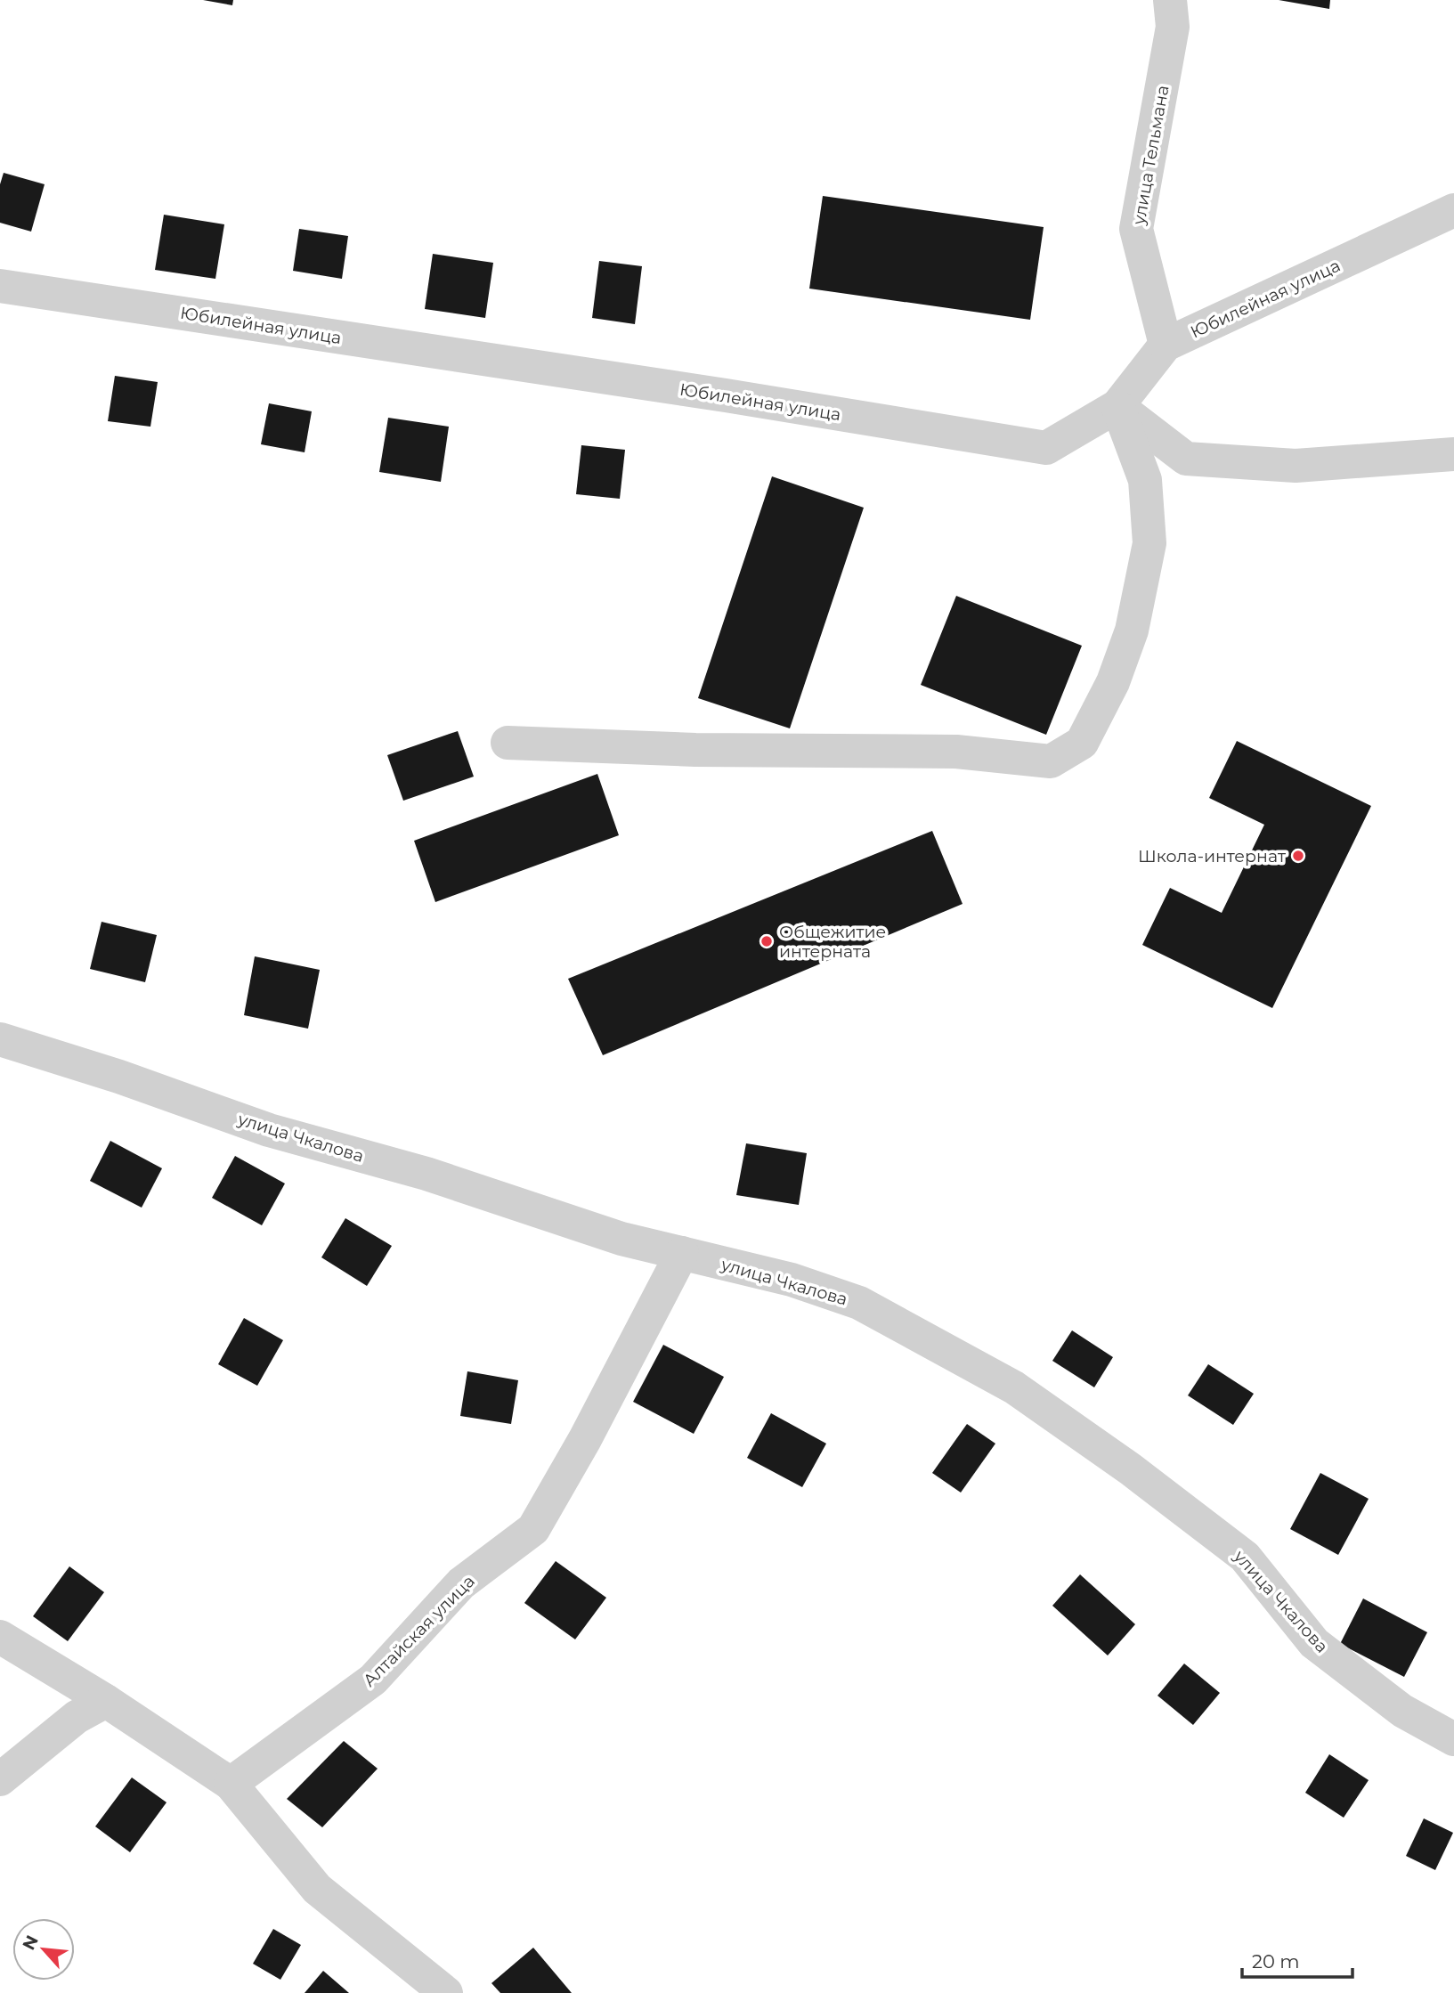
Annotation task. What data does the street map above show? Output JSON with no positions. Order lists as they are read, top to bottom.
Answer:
{
  "streets": {
    "street": [
      "улица Тельмана",
      "Юбилейная улица",
      "улица Чкалова",
      "Алтайская улица"
    ]
  },
  "crossings": [
    ["улица Тельмана", "Юбилейная улица"],
    ["улица Чкалова", "Алтайская улица"]
  ],
  "places": ["Школа-интернат", "Общежитие интерната"],
  "scale_bar": "20 m",
  "north": "top left"
}
